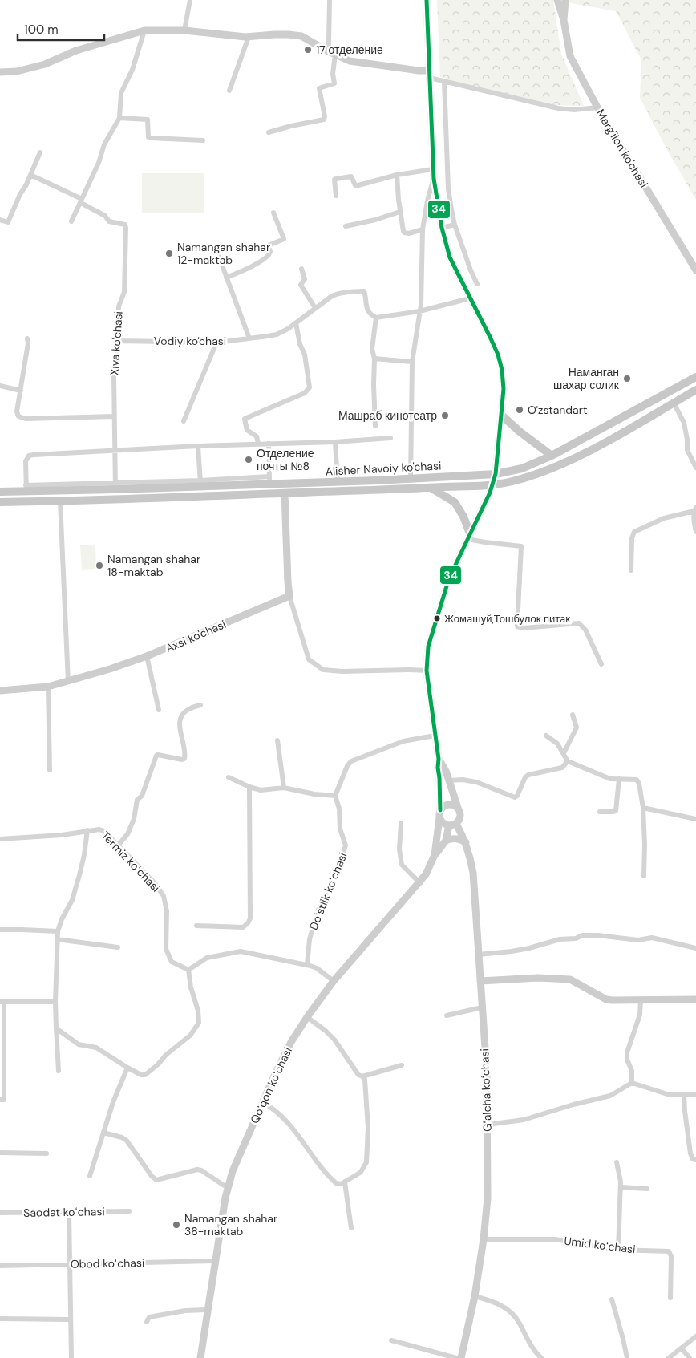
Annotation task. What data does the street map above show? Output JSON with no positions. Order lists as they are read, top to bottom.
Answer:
{
  "streets": {
    "main road": [
      "Marg'ilon ko'chasi",
      "Alisher Navoiy ko'chasi",
      "Axsi ko'chasi",
      "Qoʻqon koʻchasi",
      "Gʻalcha koʻchasi"
    ],
    "street": [
      "Vodiy ko'chasi",
      "Xiva ko'chasi",
      "Termiz koʻchasi",
      "Doʻstlik koʻchasi",
      "Saodat koʻchasi",
      "Umid koʻchasi",
      "Obod koʻchasi"
    ]
  },
  "crossings": [
    ["Vodiy ko'chasi", "Xiva ko'chasi"],
    ["Xiva ko'chasi", "Alisher Navoiy ko'chasi"],
    ["Alisher Navoiy ko'chasi", "Qoʻqon koʻchasi"],
    ["Qoʻqon koʻchasi", "Gʻalcha koʻchasi"],
    ["Qoʻqon koʻchasi", "Obod koʻchasi"],
    ["Gʻalcha koʻchasi", "Umid koʻchasi"]
  ],
  "places": [
    "17 отделение",
    "Namangan shahar 12-maktab",
    "Наманган шахар солик",
    "O'zstandart",
    "Машраб кинотеатр",
    "Отделение почты №8",
    "Namangan shahar 18-maktab",
    "Жомашуй,Тошбулок питак",
    "Namangan shahar 38-maktab"
  ],
  "lines": ["transit line 34"],
  "scale_bar": "100 m"
}
